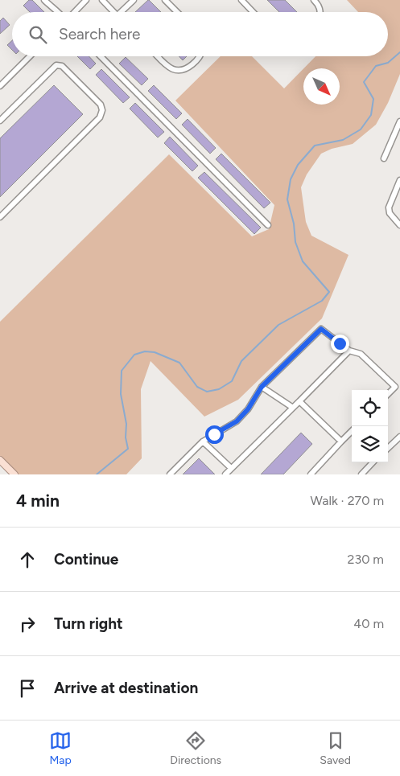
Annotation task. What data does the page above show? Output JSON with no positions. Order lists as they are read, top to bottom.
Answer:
{
  "north": "bottom right",
  "page": {
    "search": "Search here",
    "heading": ["4 min", "Walk · 270 m"],
    "list": [
      ["Continue", "230 m"],
      ["Turn right", "40 m"],
      "Arrive at destination"
    ],
    "nav": ["Map", "Directions", "Saved"]
  }
}
